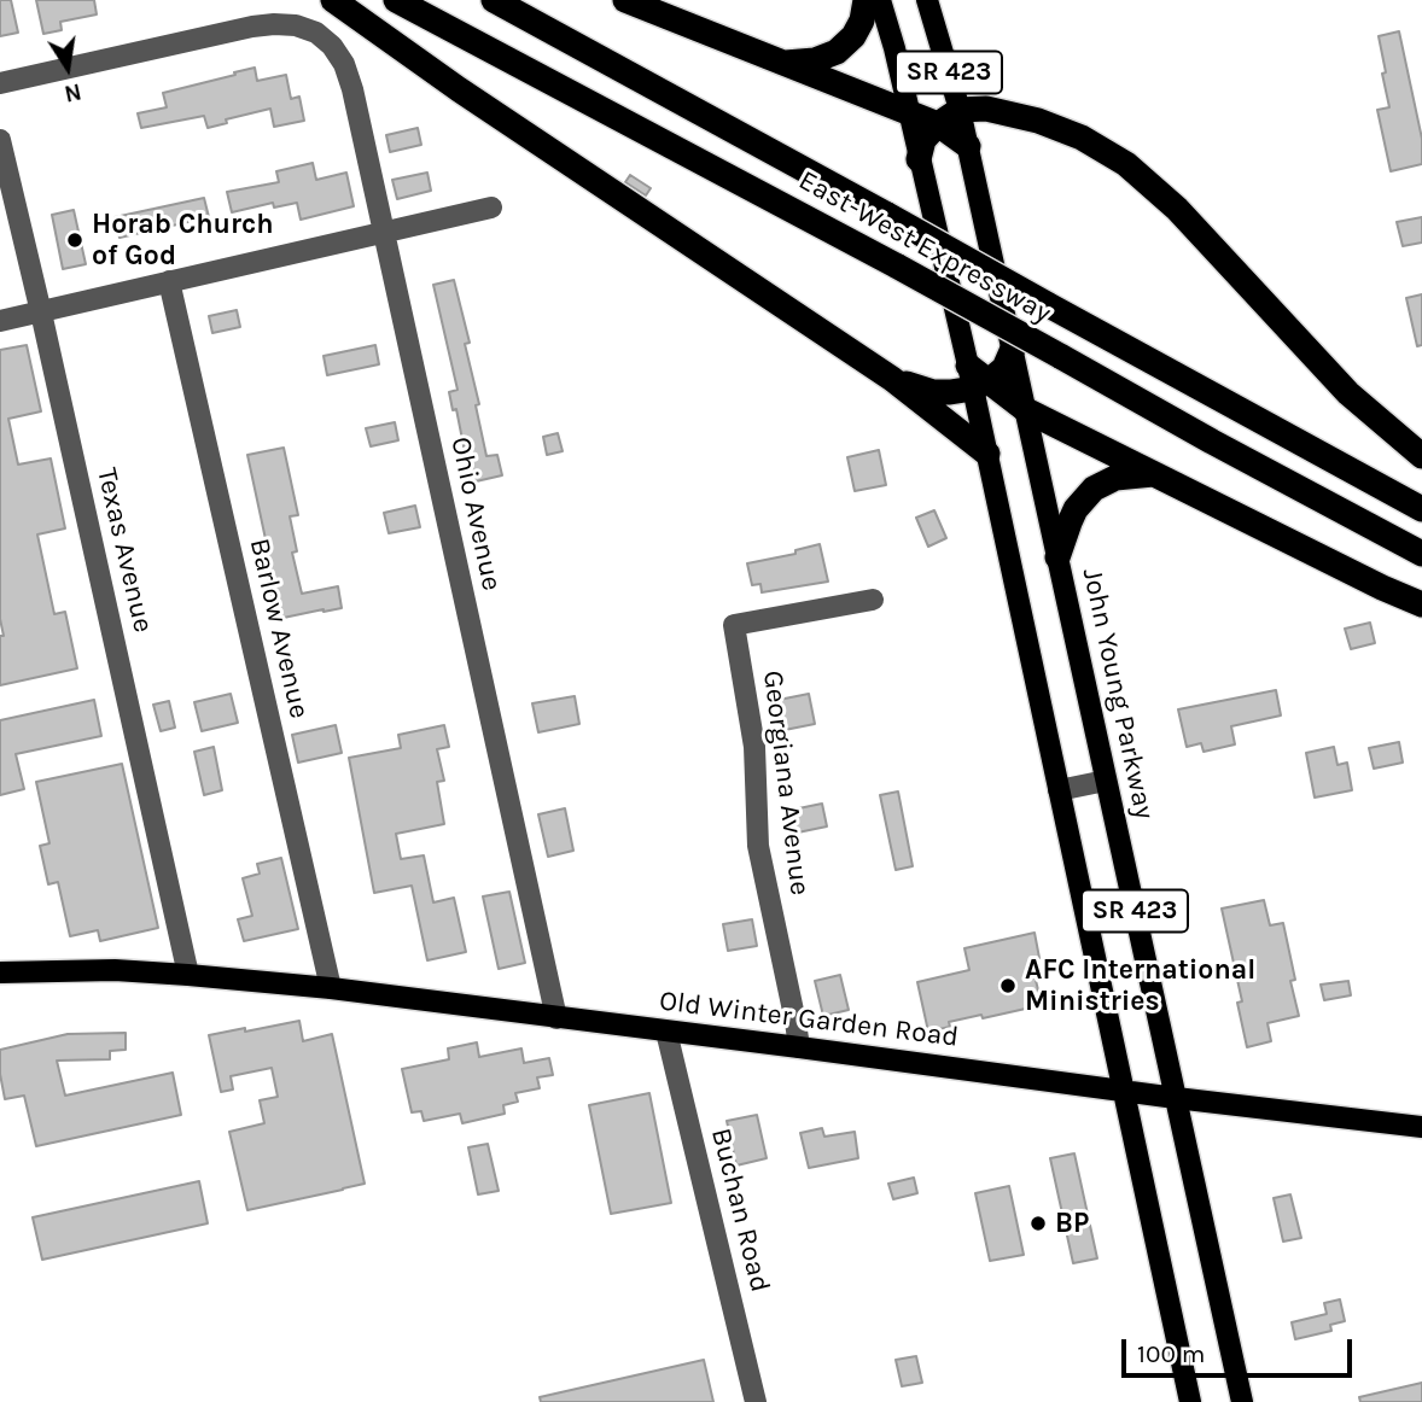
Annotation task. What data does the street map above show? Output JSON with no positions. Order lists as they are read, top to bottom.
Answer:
{
  "streets": {
    "highway": ["East-West Expressway"],
    "main road": ["SR 423", "John Young Parkway", "Old Winter Garden Road"],
    "street": [
      "Ohio Avenue",
      "Texas Avenue",
      "Barlow Avenue",
      "Georgiana Avenue",
      "Buchan Road"
    ]
  },
  "crossings": [
    ["SR 423", "Old Winter Garden Road"],
    ["Ohio Avenue", "Old Winter Garden Road"],
    ["Texas Avenue", "Old Winter Garden Road"],
    ["Barlow Avenue", "Old Winter Garden Road"],
    ["John Young Parkway", "Old Winter Garden Road"],
    ["Georgiana Avenue", "Old Winter Garden Road"],
    ["Old Winter Garden Road", "Buchan Road"]
  ],
  "places": ["Horab Church of God", "AFC International Ministries", "BP"],
  "scale_bar": "100 m",
  "north": "bottom"
}
